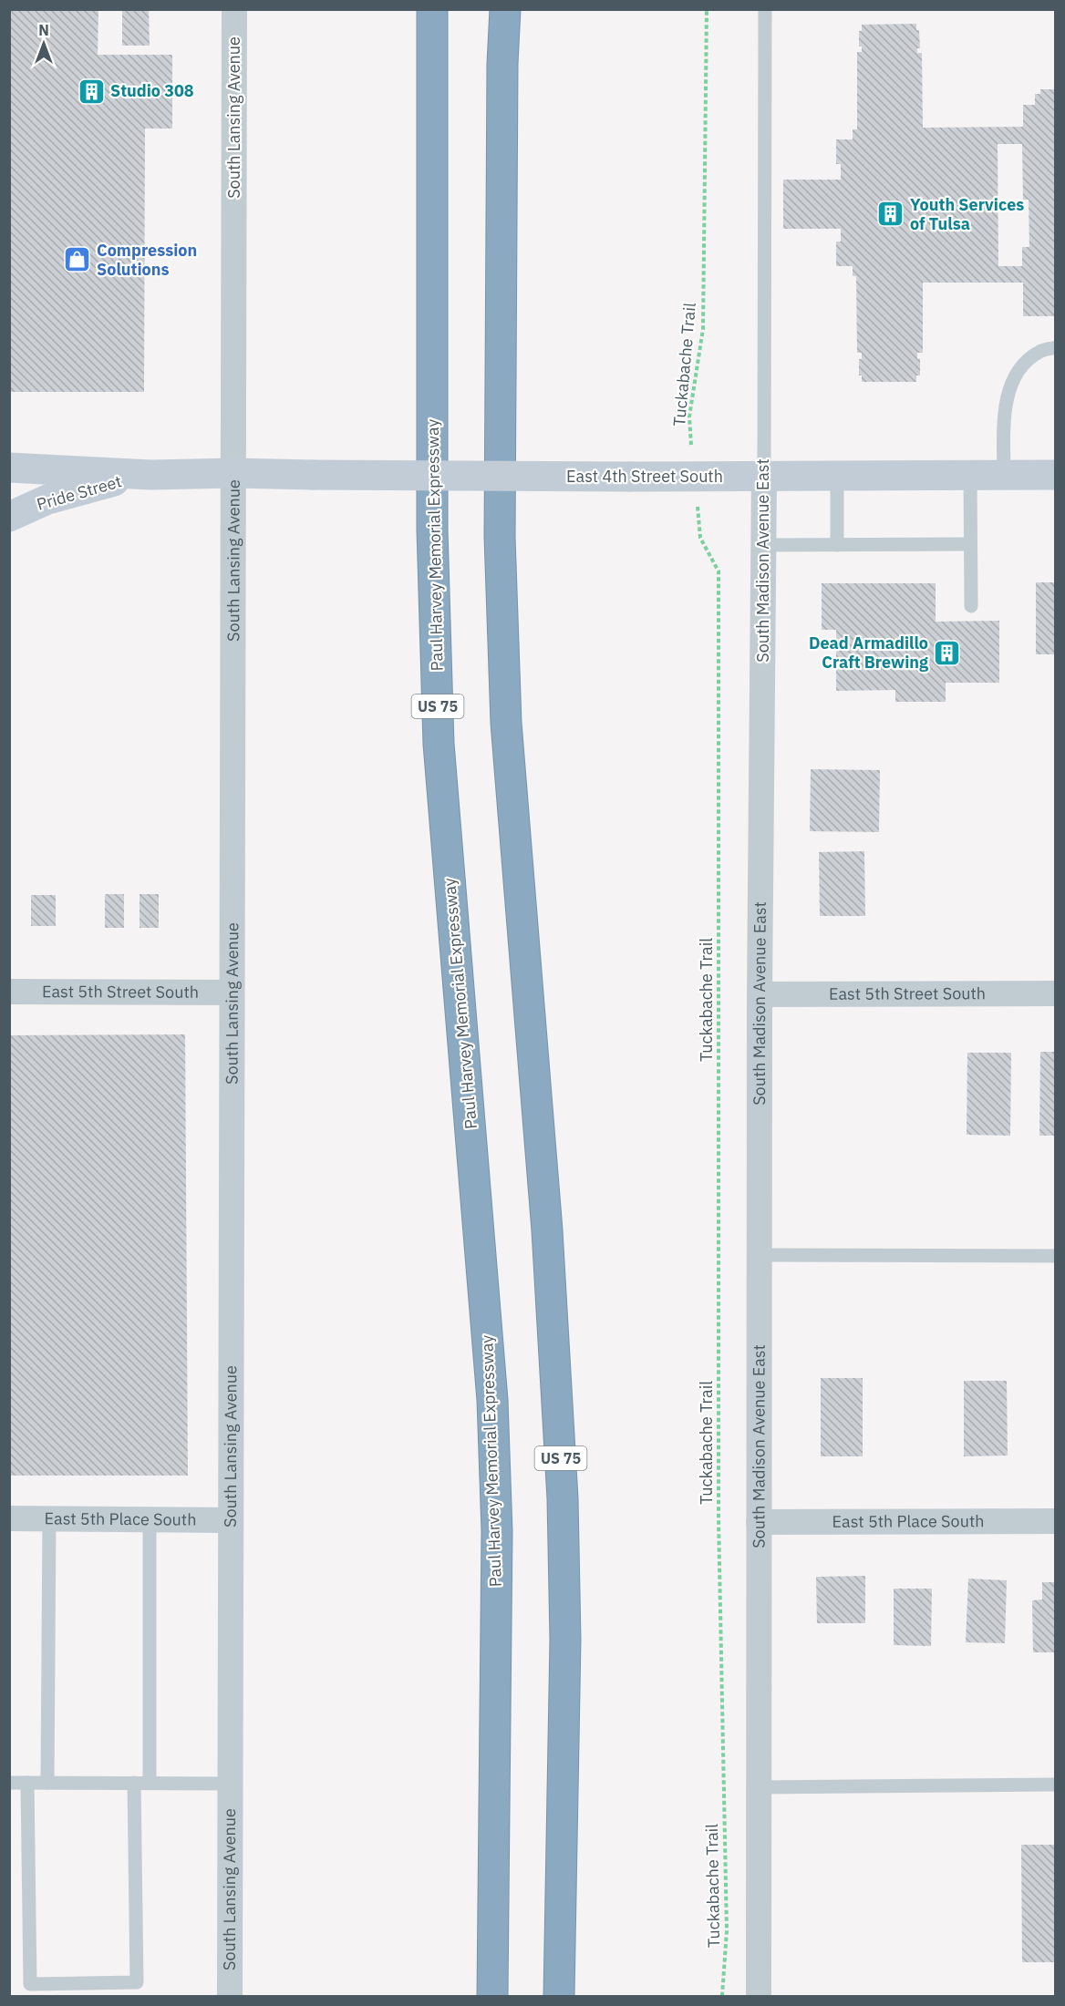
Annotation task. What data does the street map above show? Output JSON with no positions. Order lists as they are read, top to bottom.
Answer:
{
  "streets": {
    "highway": ["Paul Harvey Memorial Expressway", "US 75"],
    "street": [
      "South Lansing Avenue",
      "East 4th Street South",
      "Pride Street",
      "South Madison Avenue East",
      "East 5th Street South",
      "East 5th Place South"
    ],
    "path": ["Tuckabache Trail"]
  },
  "crossings": [
    ["South Lansing Avenue", "East 4th Street South"],
    ["South Lansing Avenue", "Pride Street"],
    ["South Lansing Avenue", "East 5th Street South"],
    ["South Lansing Avenue", "East 5th Place South"],
    ["Tuckabache Trail", "East 4th Street South"],
    ["East 4th Street South", "Pride Street"],
    ["East 4th Street South", "South Madison Avenue East"],
    ["South Madison Avenue East", "East 5th Street South"],
    ["South Madison Avenue East", "East 5th Place South"]
  ],
  "places": {
    "building": ["Studio 308", "Youth Services of Tulsa", "Dead Armadillo Craft Brewing"],
    "shop": ["Compression Solutions"]
  },
  "north": "top"
}
